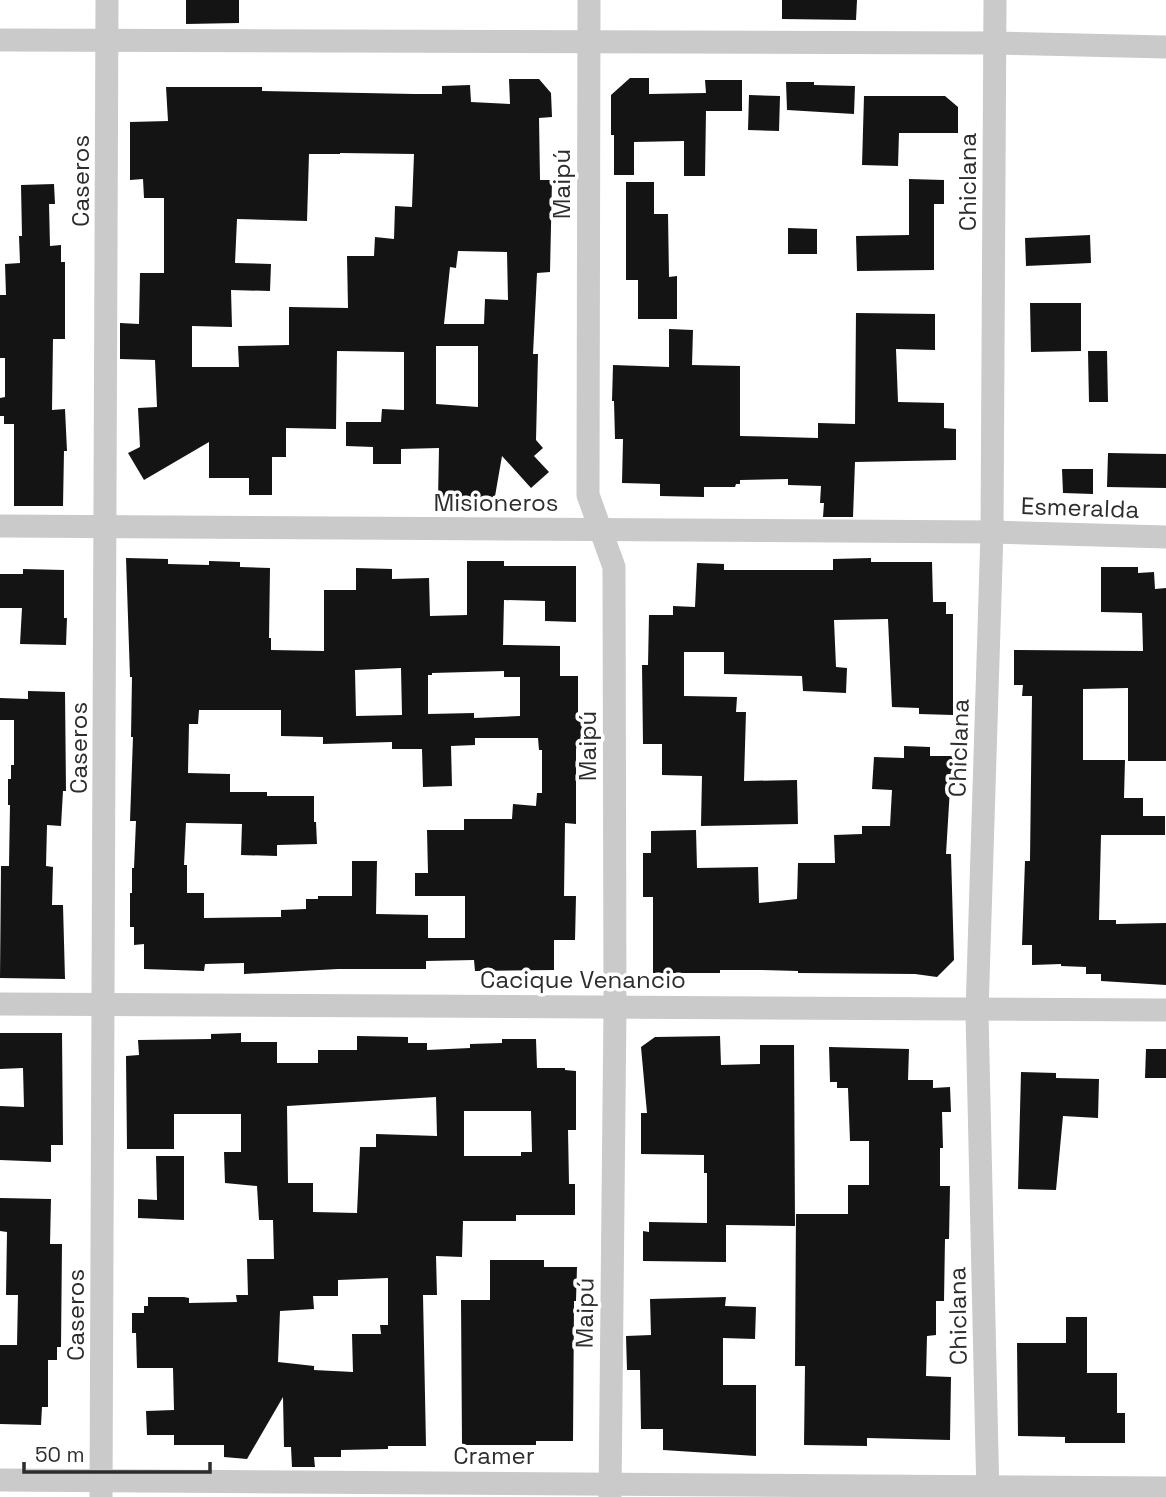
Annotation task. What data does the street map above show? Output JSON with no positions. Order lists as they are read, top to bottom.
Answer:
{
  "streets": {
    "street": [
      "Caseros",
      "Chiclana",
      "Maipú",
      "Misioneros",
      "Esmeralda",
      "Cacique Venancio",
      "Cramer"
    ]
  },
  "crossings": [
    ["Caseros", "Misioneros"],
    ["Caseros", "Cacique Venancio"],
    ["Caseros", "Cramer"],
    ["Chiclana", "Misioneros"],
    ["Chiclana", "Esmeralda"],
    ["Chiclana", "Cacique Venancio"],
    ["Chiclana", "Cramer"],
    ["Maipú", "Misioneros"],
    ["Maipú", "Cacique Venancio"],
    ["Maipú", "Cramer"],
    ["Misioneros", "Esmeralda"]
  ],
  "scale_bar": "50 m"
}
